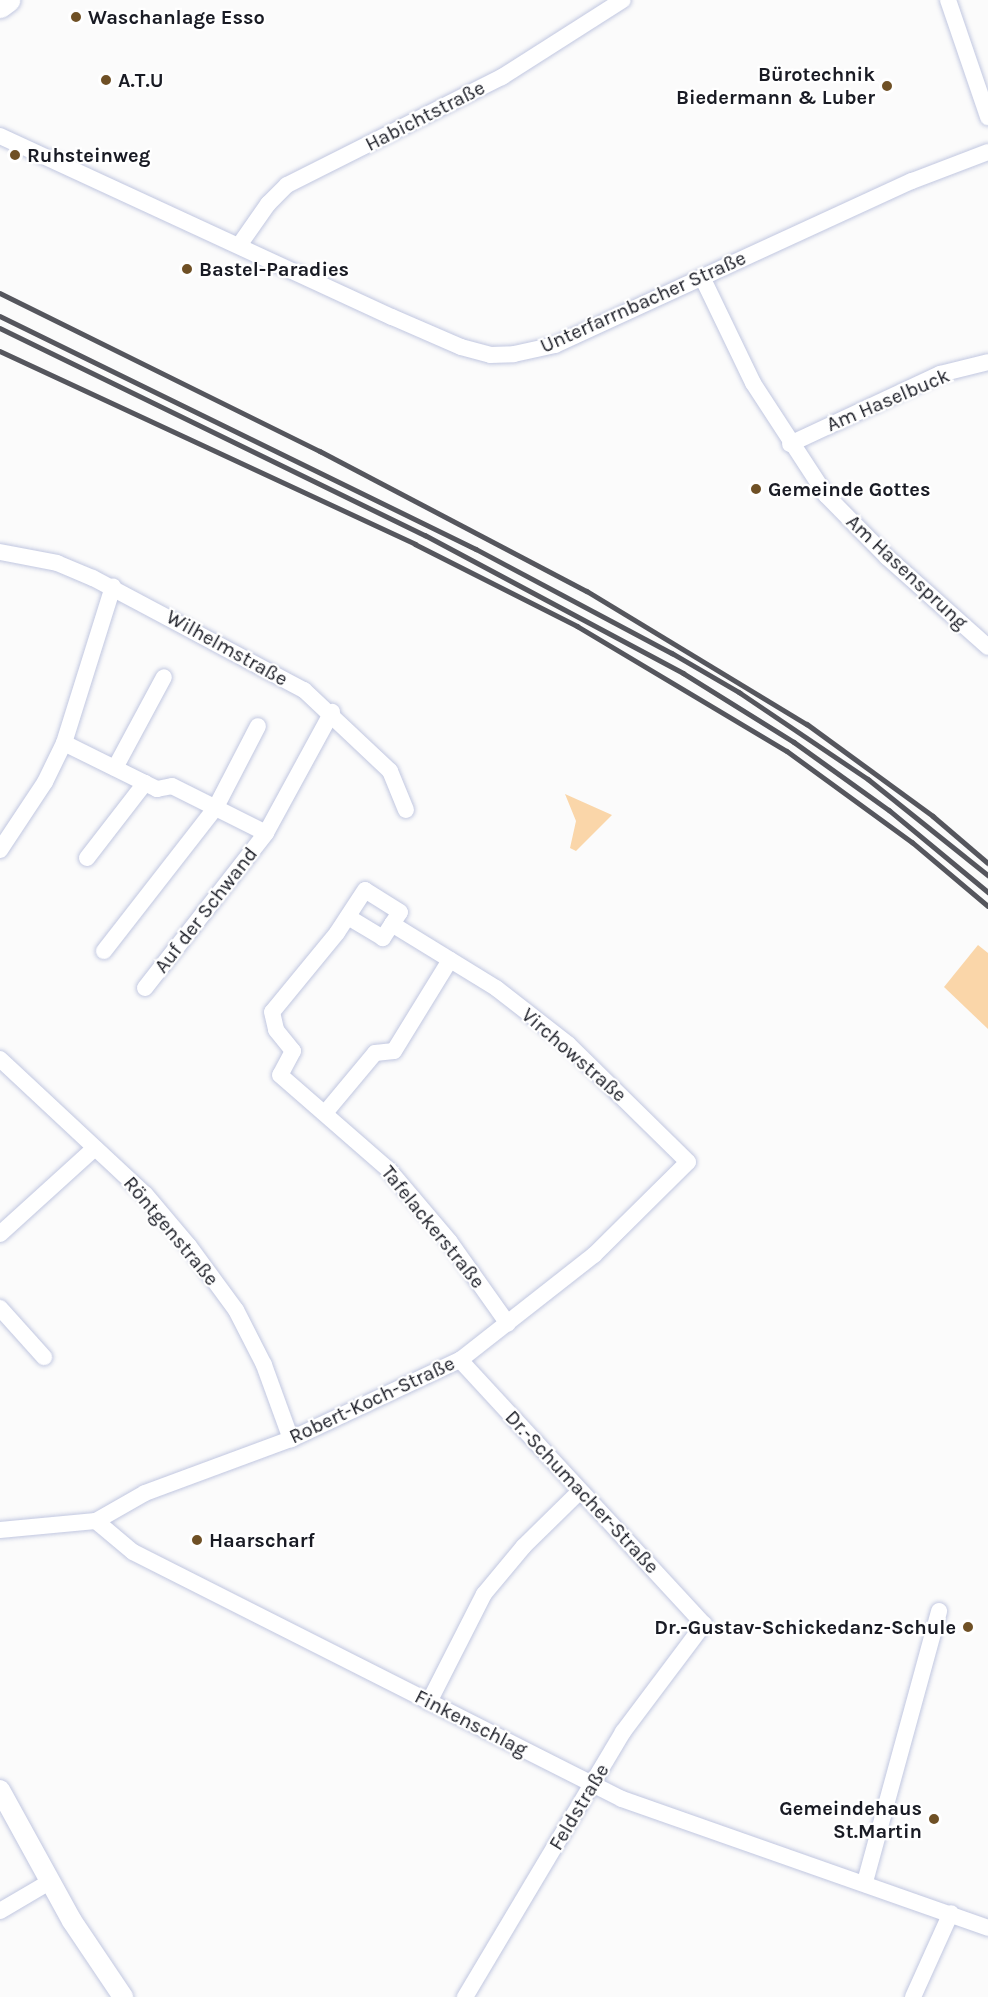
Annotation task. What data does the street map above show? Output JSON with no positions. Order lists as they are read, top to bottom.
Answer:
{
  "streets": {
    "street": [
      "Habichtstraße",
      "Unterfarrnbacher Straße",
      "Am Haselbuck",
      "Am Hasensprung",
      "Wilhelmstraße",
      "Auf der Schwand",
      "Virchowstraße",
      "Tafelackerstraße",
      "Röntgenstraße",
      "Robert-Koch-Straße",
      "Dr.-Schumacher-Straße",
      "Finkenschlag",
      "Feldstraße"
    ]
  },
  "crossings": [
    ["Habichtstraße", "Unterfarrnbacher Straße"],
    ["Unterfarrnbacher Straße", "Am Hasensprung"],
    ["Am Haselbuck", "Am Hasensprung"],
    ["Wilhelmstraße", "Auf der Schwand"],
    ["Virchowstraße", "Robert-Koch-Straße"],
    ["Tafelackerstraße", "Robert-Koch-Straße"],
    ["Röntgenstraße", "Robert-Koch-Straße"],
    ["Robert-Koch-Straße", "Dr.-Schumacher-Straße"],
    ["Robert-Koch-Straße", "Finkenschlag"],
    ["Dr.-Schumacher-Straße", "Feldstraße"],
    ["Finkenschlag", "Feldstraße"]
  ],
  "places": [
    "Waschanlage Esso",
    "A.T.U",
    "Bürotechnik Biedermann & Luber",
    "Ruhsteinweg",
    "Bastel-Paradies",
    "Gemeinde Gottes",
    "Haarscharf",
    "Dr.-Gustav-Schickedanz-Schule",
    "Gemeindehaus St.Martin"
  ]
}
